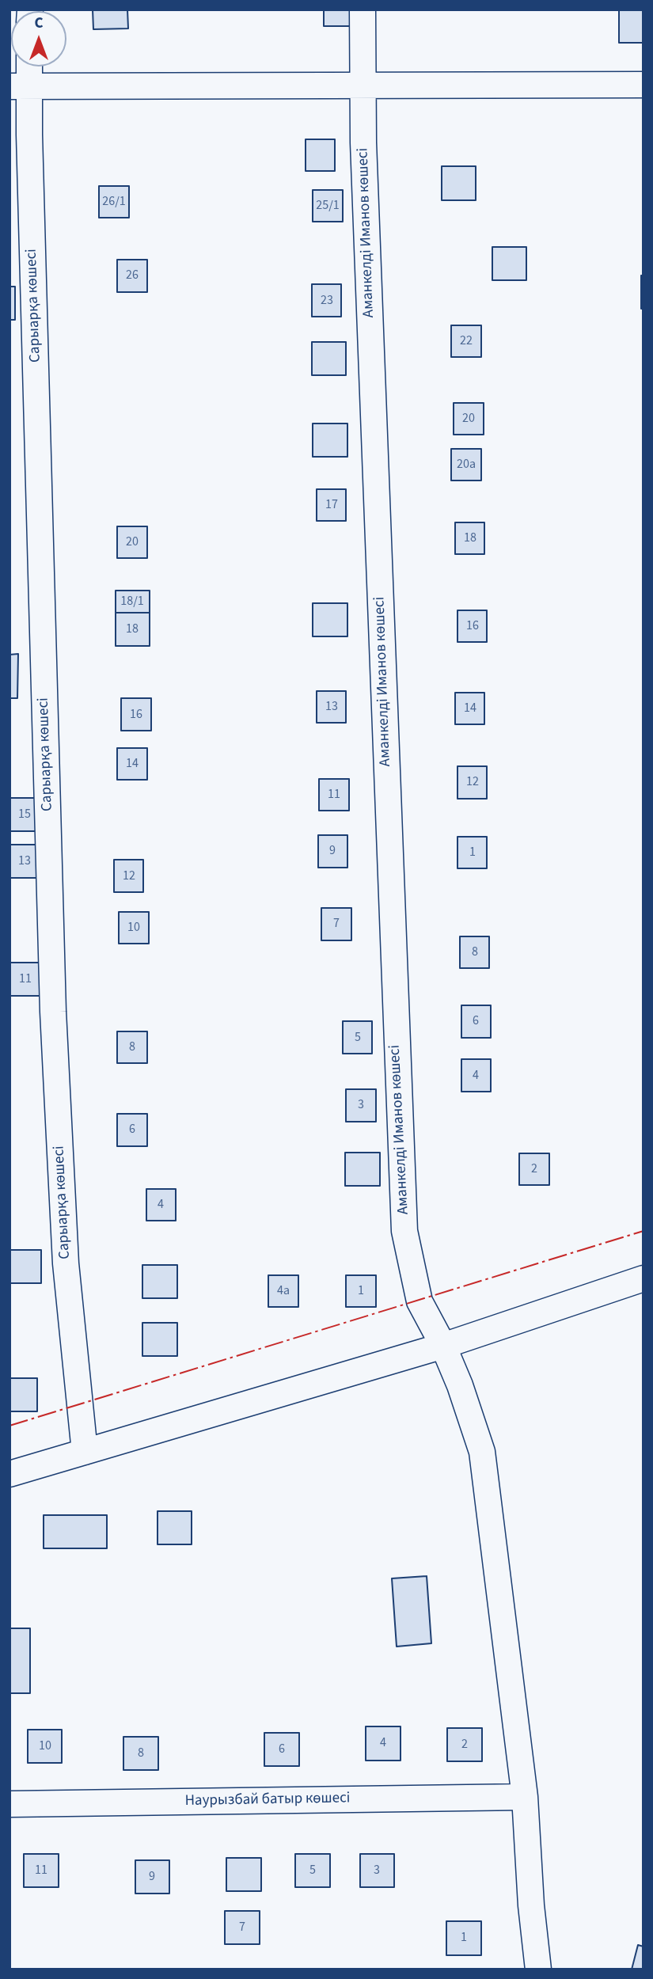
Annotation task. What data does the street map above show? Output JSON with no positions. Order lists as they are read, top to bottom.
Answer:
{
  "streets": {
    "street": ["Аманкелді Иманов көшесі", "Сарыарқа көшесі", "Наурызбай батыр көшесі"]
  },
  "crossings": [
    ["Аманкелді Иманов көшесі", "Наурызбай батыр көшесі"]
  ],
  "house_numbers": [
    "26/1",
    "25/1",
    "26",
    "23",
    "22",
    "20",
    "20а",
    "17",
    "18",
    "20",
    "18/1",
    "16",
    "18",
    "13",
    "14",
    "16",
    "14",
    "12",
    "11",
    "15",
    "9",
    "1",
    "13",
    "12",
    "7",
    "10",
    "8",
    "11",
    "6",
    "5",
    "8",
    "4",
    "3",
    "6",
    "2",
    "4",
    "4а",
    "1",
    "4",
    "2",
    "10",
    "6",
    "8",
    "11",
    "5",
    "3",
    "9",
    "7",
    "1"
  ],
  "north": "top"
}
